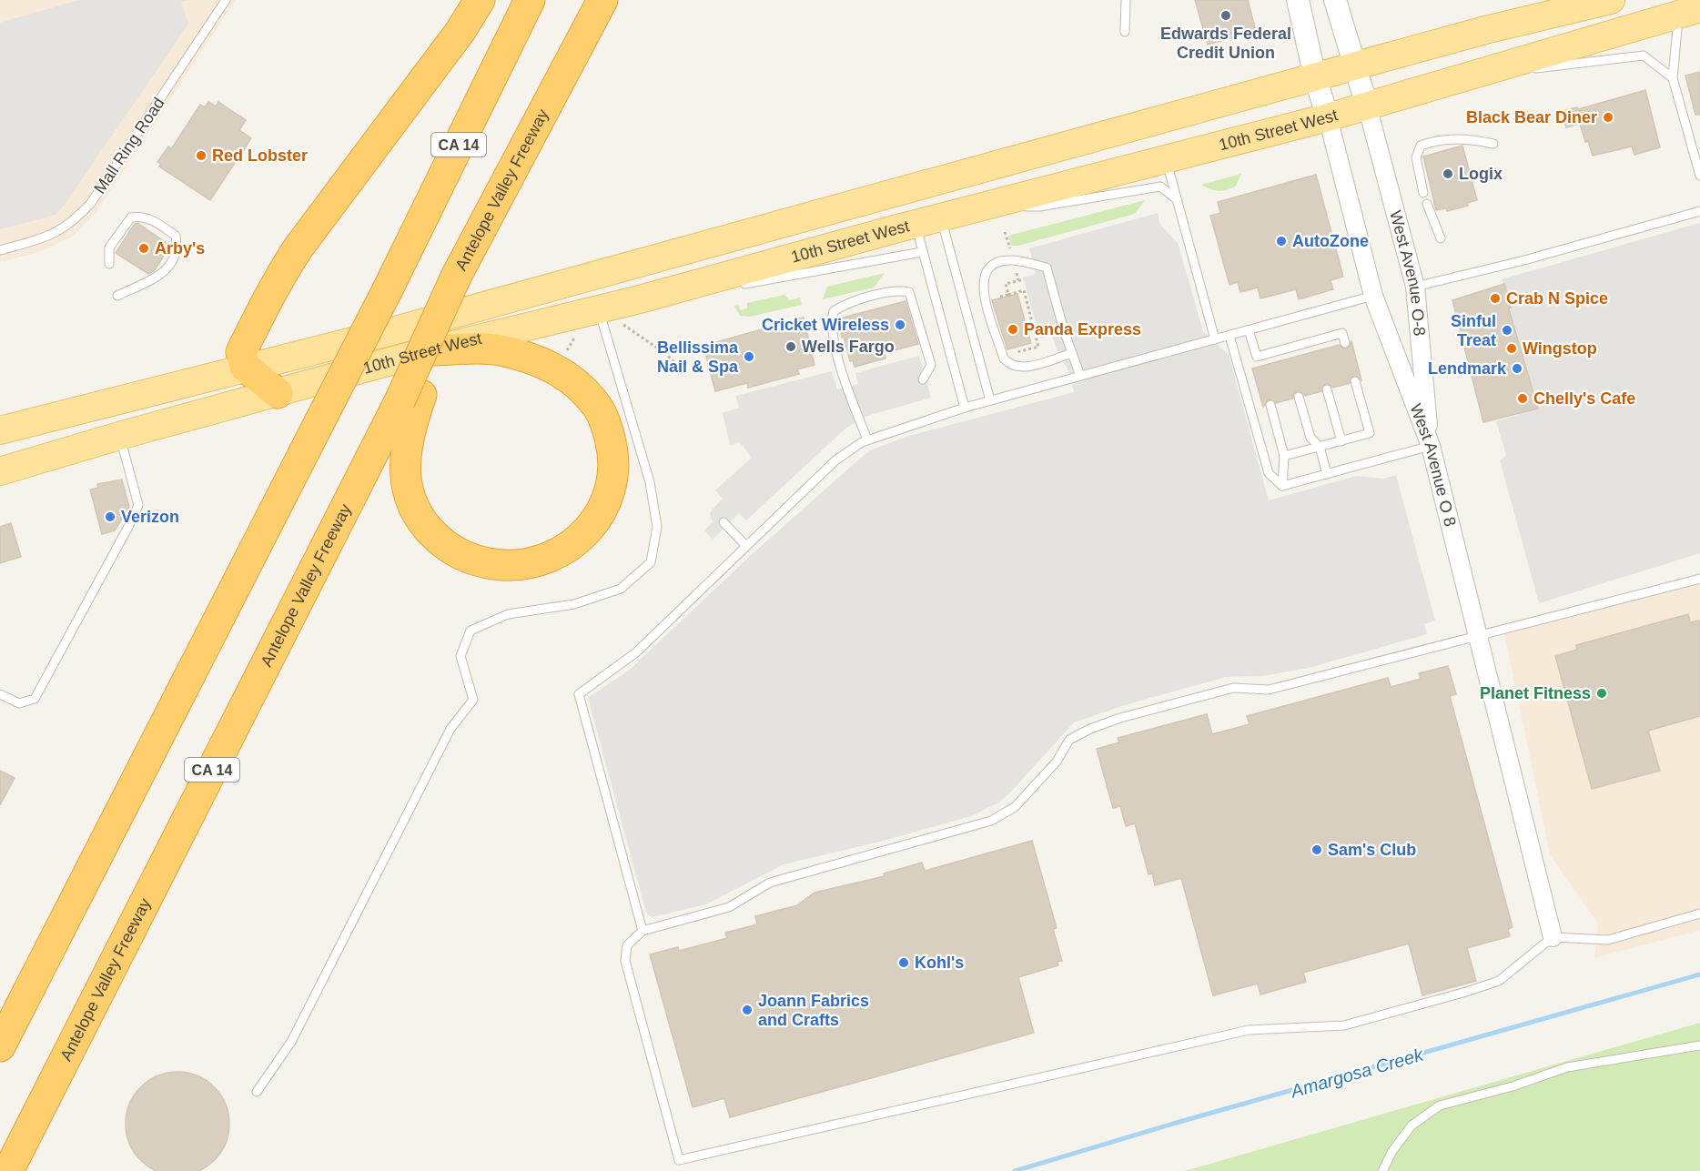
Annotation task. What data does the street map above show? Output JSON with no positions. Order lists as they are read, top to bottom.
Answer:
{
  "streets": {
    "highway": ["CA 14", "Antelope Valley Freeway"],
    "main road": ["10th Street West"],
    "street": ["West Avenue O-8", "West Avenue O 8"],
    "lane": ["Mall Ring Road"]
  },
  "crossings": [
    ["10th Street West", "West Avenue O-8"],
    ["10th Street West", "West Avenue O 8"],
    ["West Avenue O-8", "West Avenue O 8"]
  ],
  "water": ["Amargosa Creek"],
  "places": [
    "Edwards Federal Credit Union",
    "Black Bear Diner",
    "Red Lobster",
    "Logix",
    "AutoZone",
    "Arby's",
    "Crab N Spice",
    "Cricket Wireless",
    "Panda Express",
    "Sinful Treat",
    "Wells Fargo",
    "Wingstop",
    "Bellissima Nail & Spa",
    "Lendmark",
    "Chelly's Cafe",
    "Verizon",
    "Planet Fitness",
    "Sam's Club",
    "Kohl's",
    "Joann Fabrics and Crafts"
  ]
}
